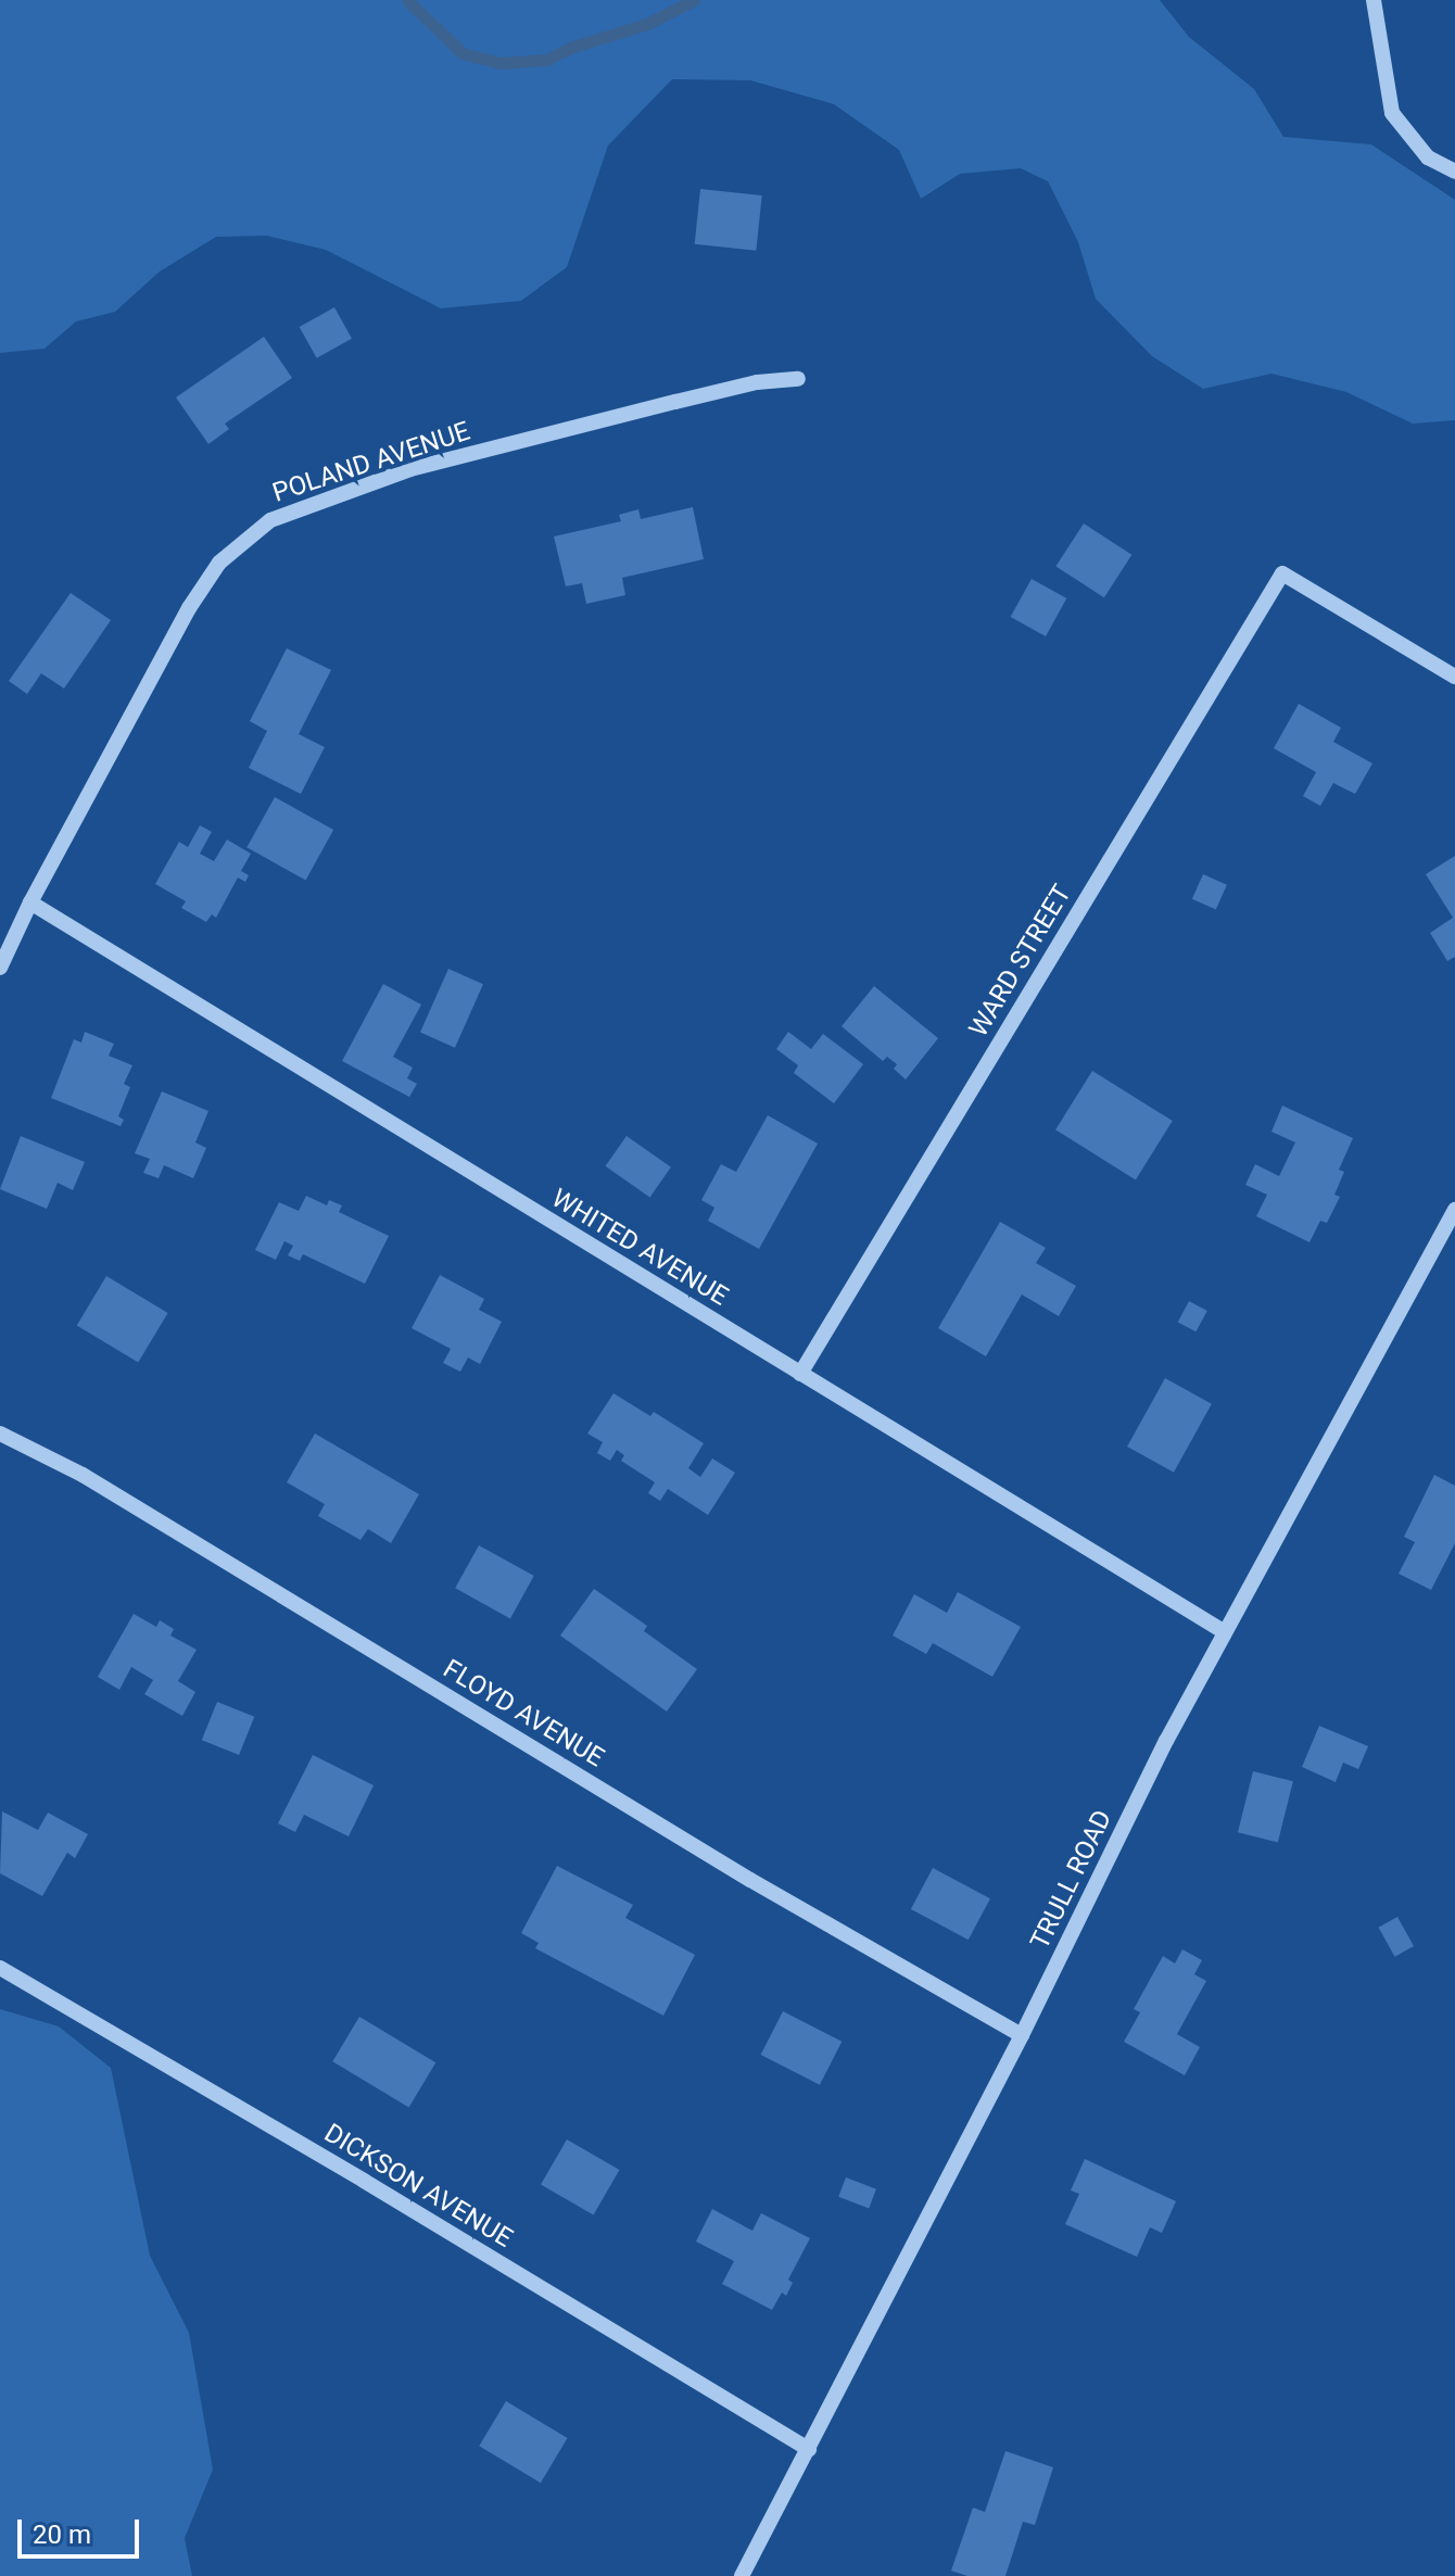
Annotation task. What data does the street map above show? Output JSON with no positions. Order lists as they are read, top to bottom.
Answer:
{
  "streets": {
    "street": [
      "POLAND AVENUE",
      "WARD STREET",
      "WHITED AVENUE",
      "FLOYD AVENUE",
      "TRULL ROAD",
      "DICKSON AVENUE"
    ]
  },
  "crossings": [
    ["POLAND AVENUE", "WHITED AVENUE"],
    ["WARD STREET", "WHITED AVENUE"],
    ["WHITED AVENUE", "TRULL ROAD"],
    ["FLOYD AVENUE", "TRULL ROAD"],
    ["TRULL ROAD", "DICKSON AVENUE"]
  ],
  "scale_bar": "20 m"
}
